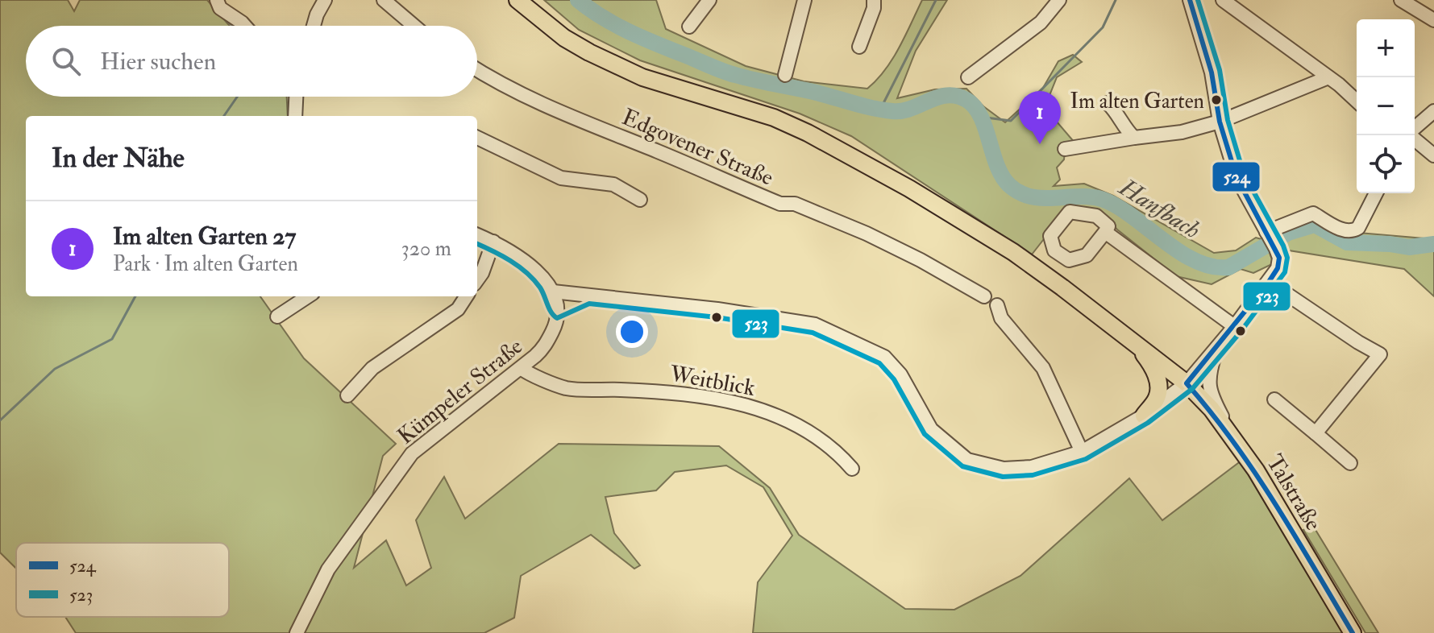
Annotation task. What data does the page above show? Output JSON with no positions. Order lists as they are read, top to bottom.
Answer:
{
  "streets": {
    "main road": ["Talstraße"],
    "street": ["Edgovener Straße", "Weitblick", "Kümpeler Straße"]
  },
  "crossings": [
    ["Weitblick", "Kümpeler Straße"]
  ],
  "water": ["Hanfbach"],
  "places": ["Im alten Garten"],
  "lines": ["transit line 524", "transit line 523"],
  "legend": ["524", "523"],
  "page": {
    "map_buttons": ["+", "−"],
    "search": "Hier suchen",
    "pins": "1",
    "heading": "In der Nähe",
    "list": [
      {
        "mark": "1",
        "name": "Im alten Garten 27",
        "note": "Park · Im alten Garten",
        "value": "320 m"
      }
    ]
  }
}
